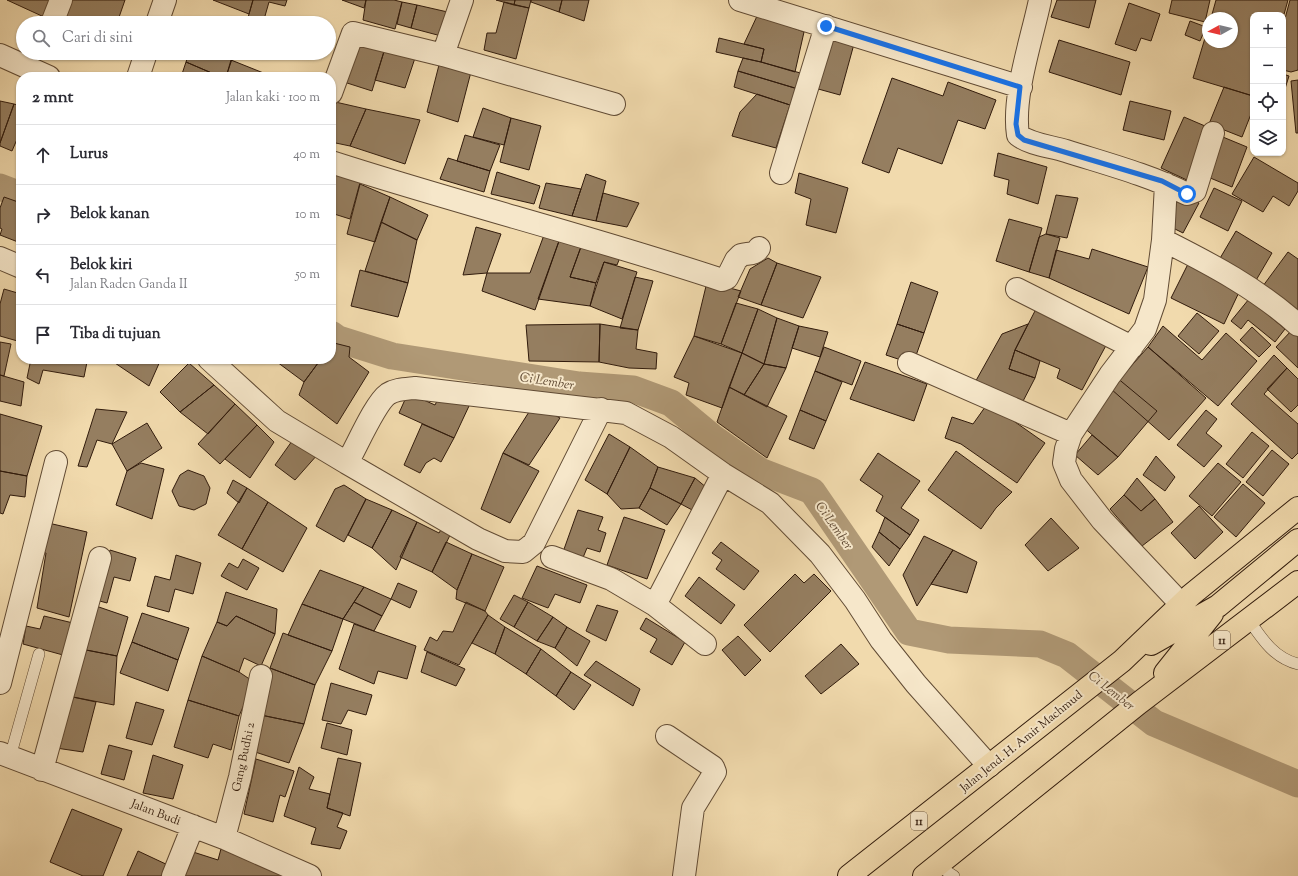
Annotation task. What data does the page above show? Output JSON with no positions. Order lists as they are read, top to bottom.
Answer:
{
  "streets": {
    "highway": ["11", "Jalan Jend. H. Amir Machmud"],
    "street": ["Gang Budhi 2", "Jalan Budi"]
  },
  "crossings": [
    ["11", "Jalan Jend. H. Amir Machmud"],
    ["Gang Budhi 2", "Jalan Budi"]
  ],
  "water": ["Ci Lember"],
  "north": "left",
  "page": {
    "map_buttons": ["+", "−"],
    "search": "Cari di sini",
    "heading": ["2 mnt", "Jalan kaki · 100 m"],
    "list": [
      ["Lurus", "40 m"],
      ["Belok kanan", "10 m"],
      ["Belok kiri", "Jalan Raden Ganda II", "50 m"],
      "Tiba di tujuan"
    ]
  }
}
